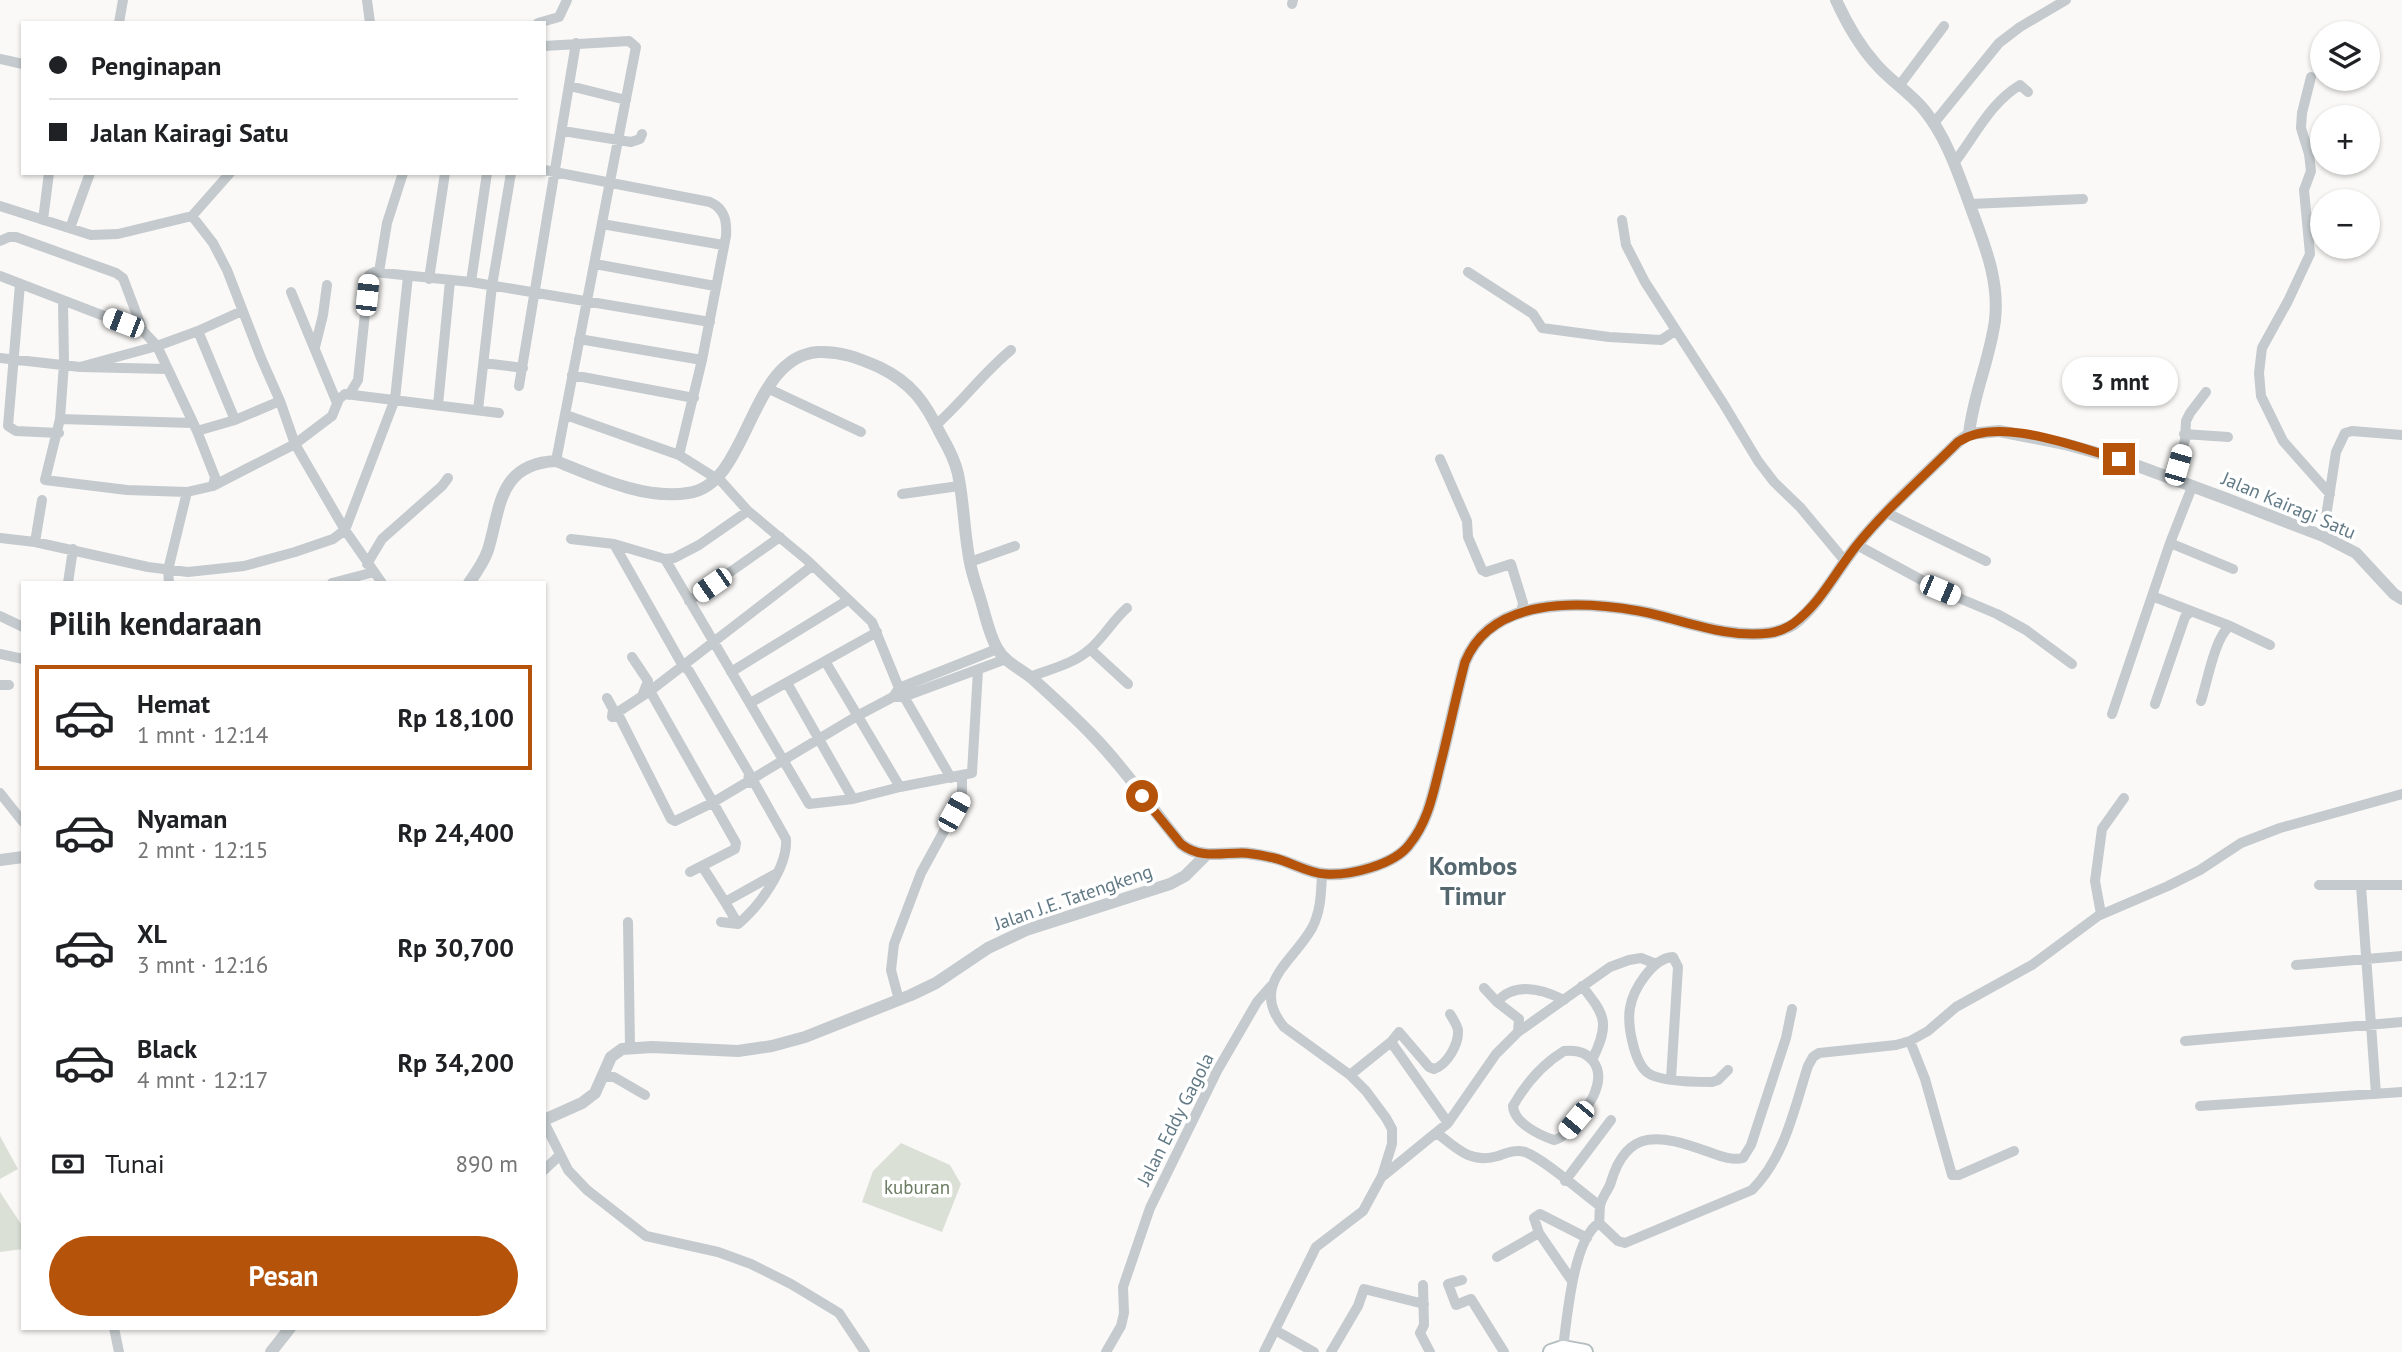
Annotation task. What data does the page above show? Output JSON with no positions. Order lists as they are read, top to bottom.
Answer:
{
  "streets": {
    "street": ["Jalan Kairagi Satu", "Jalan J.E. Tatengkeng", "Jalan Eddy Gagola"]
  },
  "districts": ["Kombos Timur"],
  "parks": ["kuburan"],
  "page": {
    "map_buttons": ["+", "−"],
    "banner": ["Penginapan", "Jalan Kairagi Satu"],
    "bubble": "3 mnt",
    "heading": "Pilih kendaraan",
    "list": [
      {
        "name": "Hemat",
        "note": "1 mnt · 12:14",
        "value": "Rp 18,100"
      },
      {
        "name": "Nyaman",
        "note": "2 mnt · 12:15",
        "value": "Rp 24,400"
      },
      {
        "name": "XL",
        "note": "3 mnt · 12:16",
        "value": "Rp 30,700"
      },
      {
        "name": "Black",
        "note": "4 mnt · 12:17",
        "value": "Rp 34,200"
      }
    ],
    "pay": ["Tunai", "890 m"],
    "buttons": "Pesan"
  }
}
